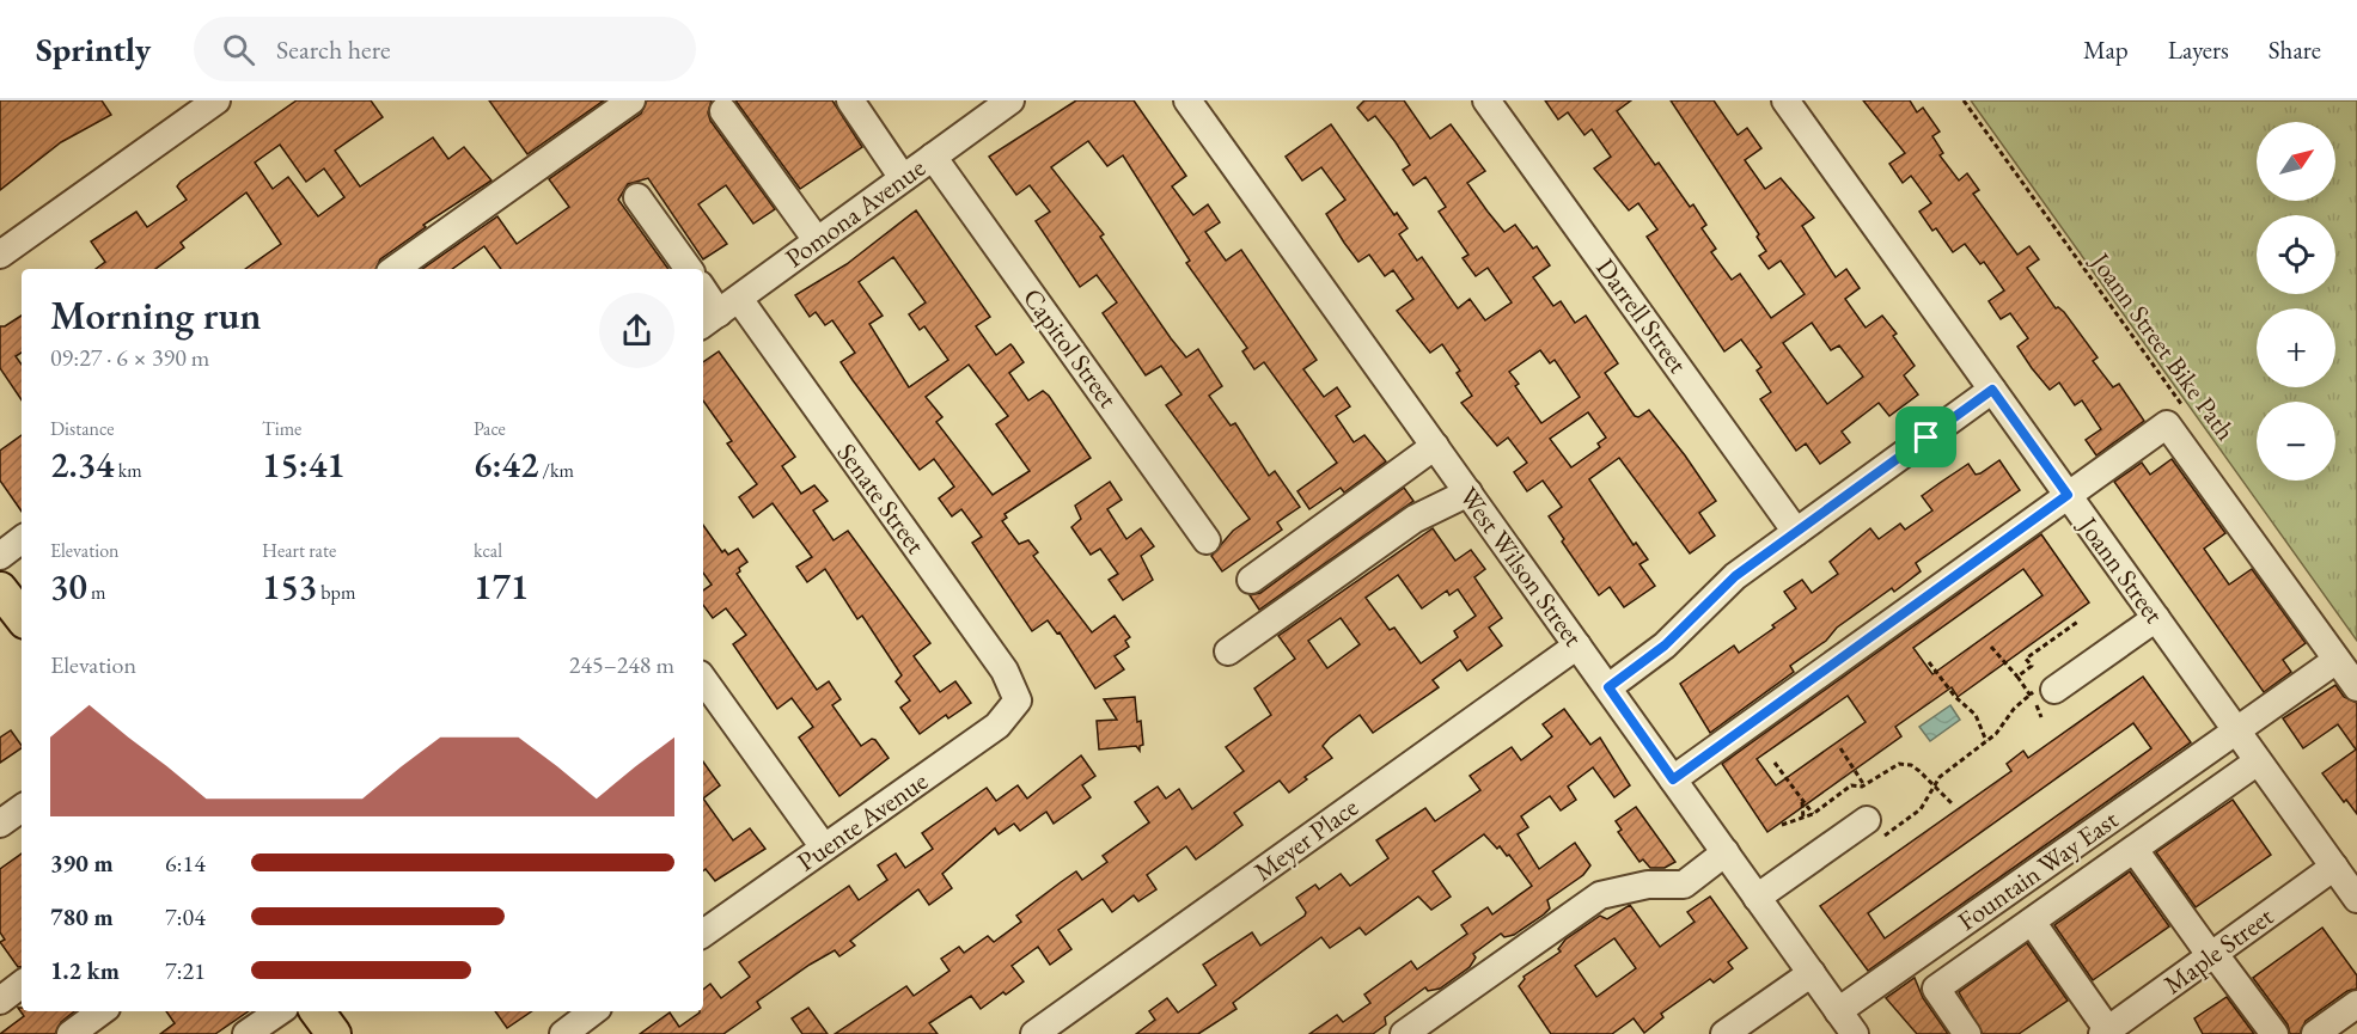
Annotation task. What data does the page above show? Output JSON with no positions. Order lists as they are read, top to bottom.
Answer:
{
  "streets": {
    "street": [
      "Pomona Avenue",
      "Darrell Street",
      "Capitol Street",
      "Senate Street",
      "West Wilson Street",
      "Joann Street",
      "Puente Avenue",
      "Meyer Place",
      "Fountain Way East",
      "Maple Street"
    ],
    "path": ["Joann Street Bike Path"]
  },
  "crossings": [
    ["Pomona Avenue", "Capitol Street"],
    ["Pomona Avenue", "Senate Street"],
    ["Senate Street", "Puente Avenue"],
    ["West Wilson Street", "Meyer Place"],
    ["West Wilson Street", "Fountain Way East"],
    ["Joann Street", "Fountain Way East"],
    ["Joann Street", "Maple Street"]
  ],
  "north": "top right",
  "page": {
    "header": "Sprintly",
    "search": "Search here",
    "nav": ["Map", "Layers", "Share"],
    "map_buttons": ["+", "−"],
    "heading": ["Morning run", "09:27 · 6 × 390 m"],
    "stats": [
      ["Distance", "2.34 km"],
      ["Time", "15:41"],
      ["Pace", "6:42 /km"],
      ["Elevation", "30 m"],
      ["Heart rate", "153 bpm"],
      ["kcal", "171"]
    ],
    "chart": ["Elevation", "245–248 m"],
    "list": [
      {
        "name": "390 m",
        "note": "6:14"
      },
      {
        "name": "780 m",
        "note": "7:04"
      },
      {
        "name": "1.2 km",
        "note": "7:21"
      }
    ]
  }
}
